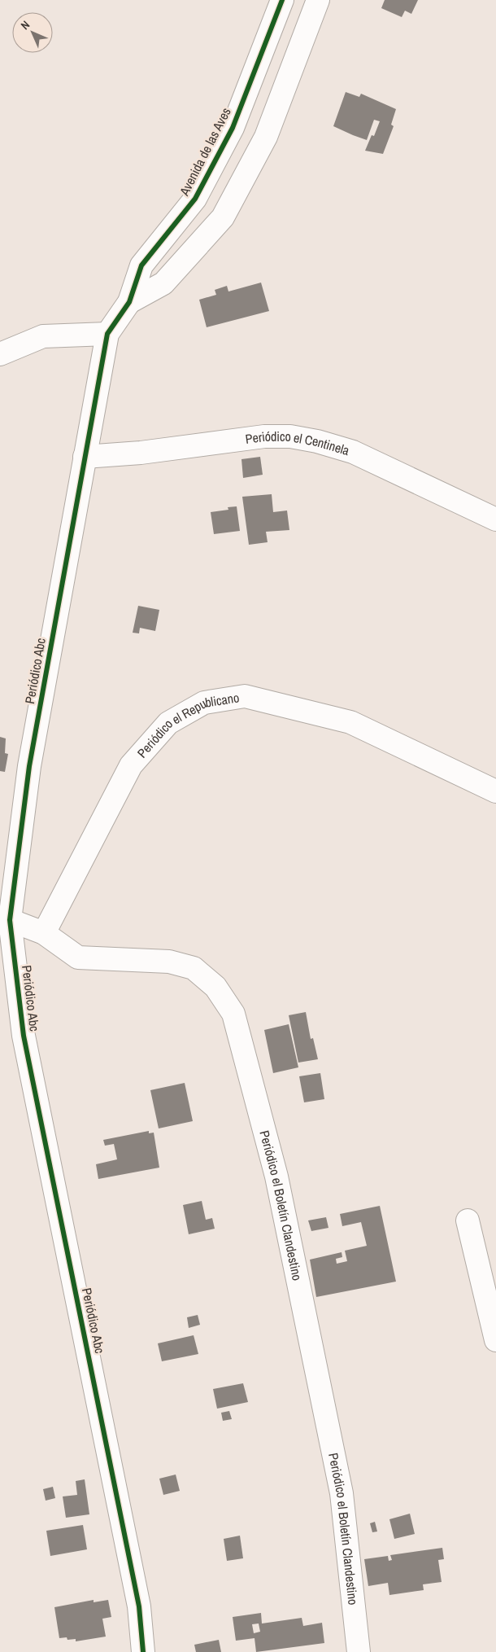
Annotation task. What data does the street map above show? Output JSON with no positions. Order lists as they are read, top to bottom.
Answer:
{
  "streets": {
    "street": [
      "Avenida de las Aves",
      "Periódico el Centinela",
      "Periódico Abc",
      "Periódico el Republicano",
      "Periódico el Boletín Clandestino"
    ]
  },
  "crossings": [
    ["Avenida de las Aves", "Periódico Abc"],
    ["Periódico el Centinela", "Periódico Abc"],
    ["Periódico Abc", "Periódico el Boletín Clandestino"],
    ["Periódico el Republicano", "Periódico el Boletín Clandestino"]
  ],
  "north": "top left"
}
